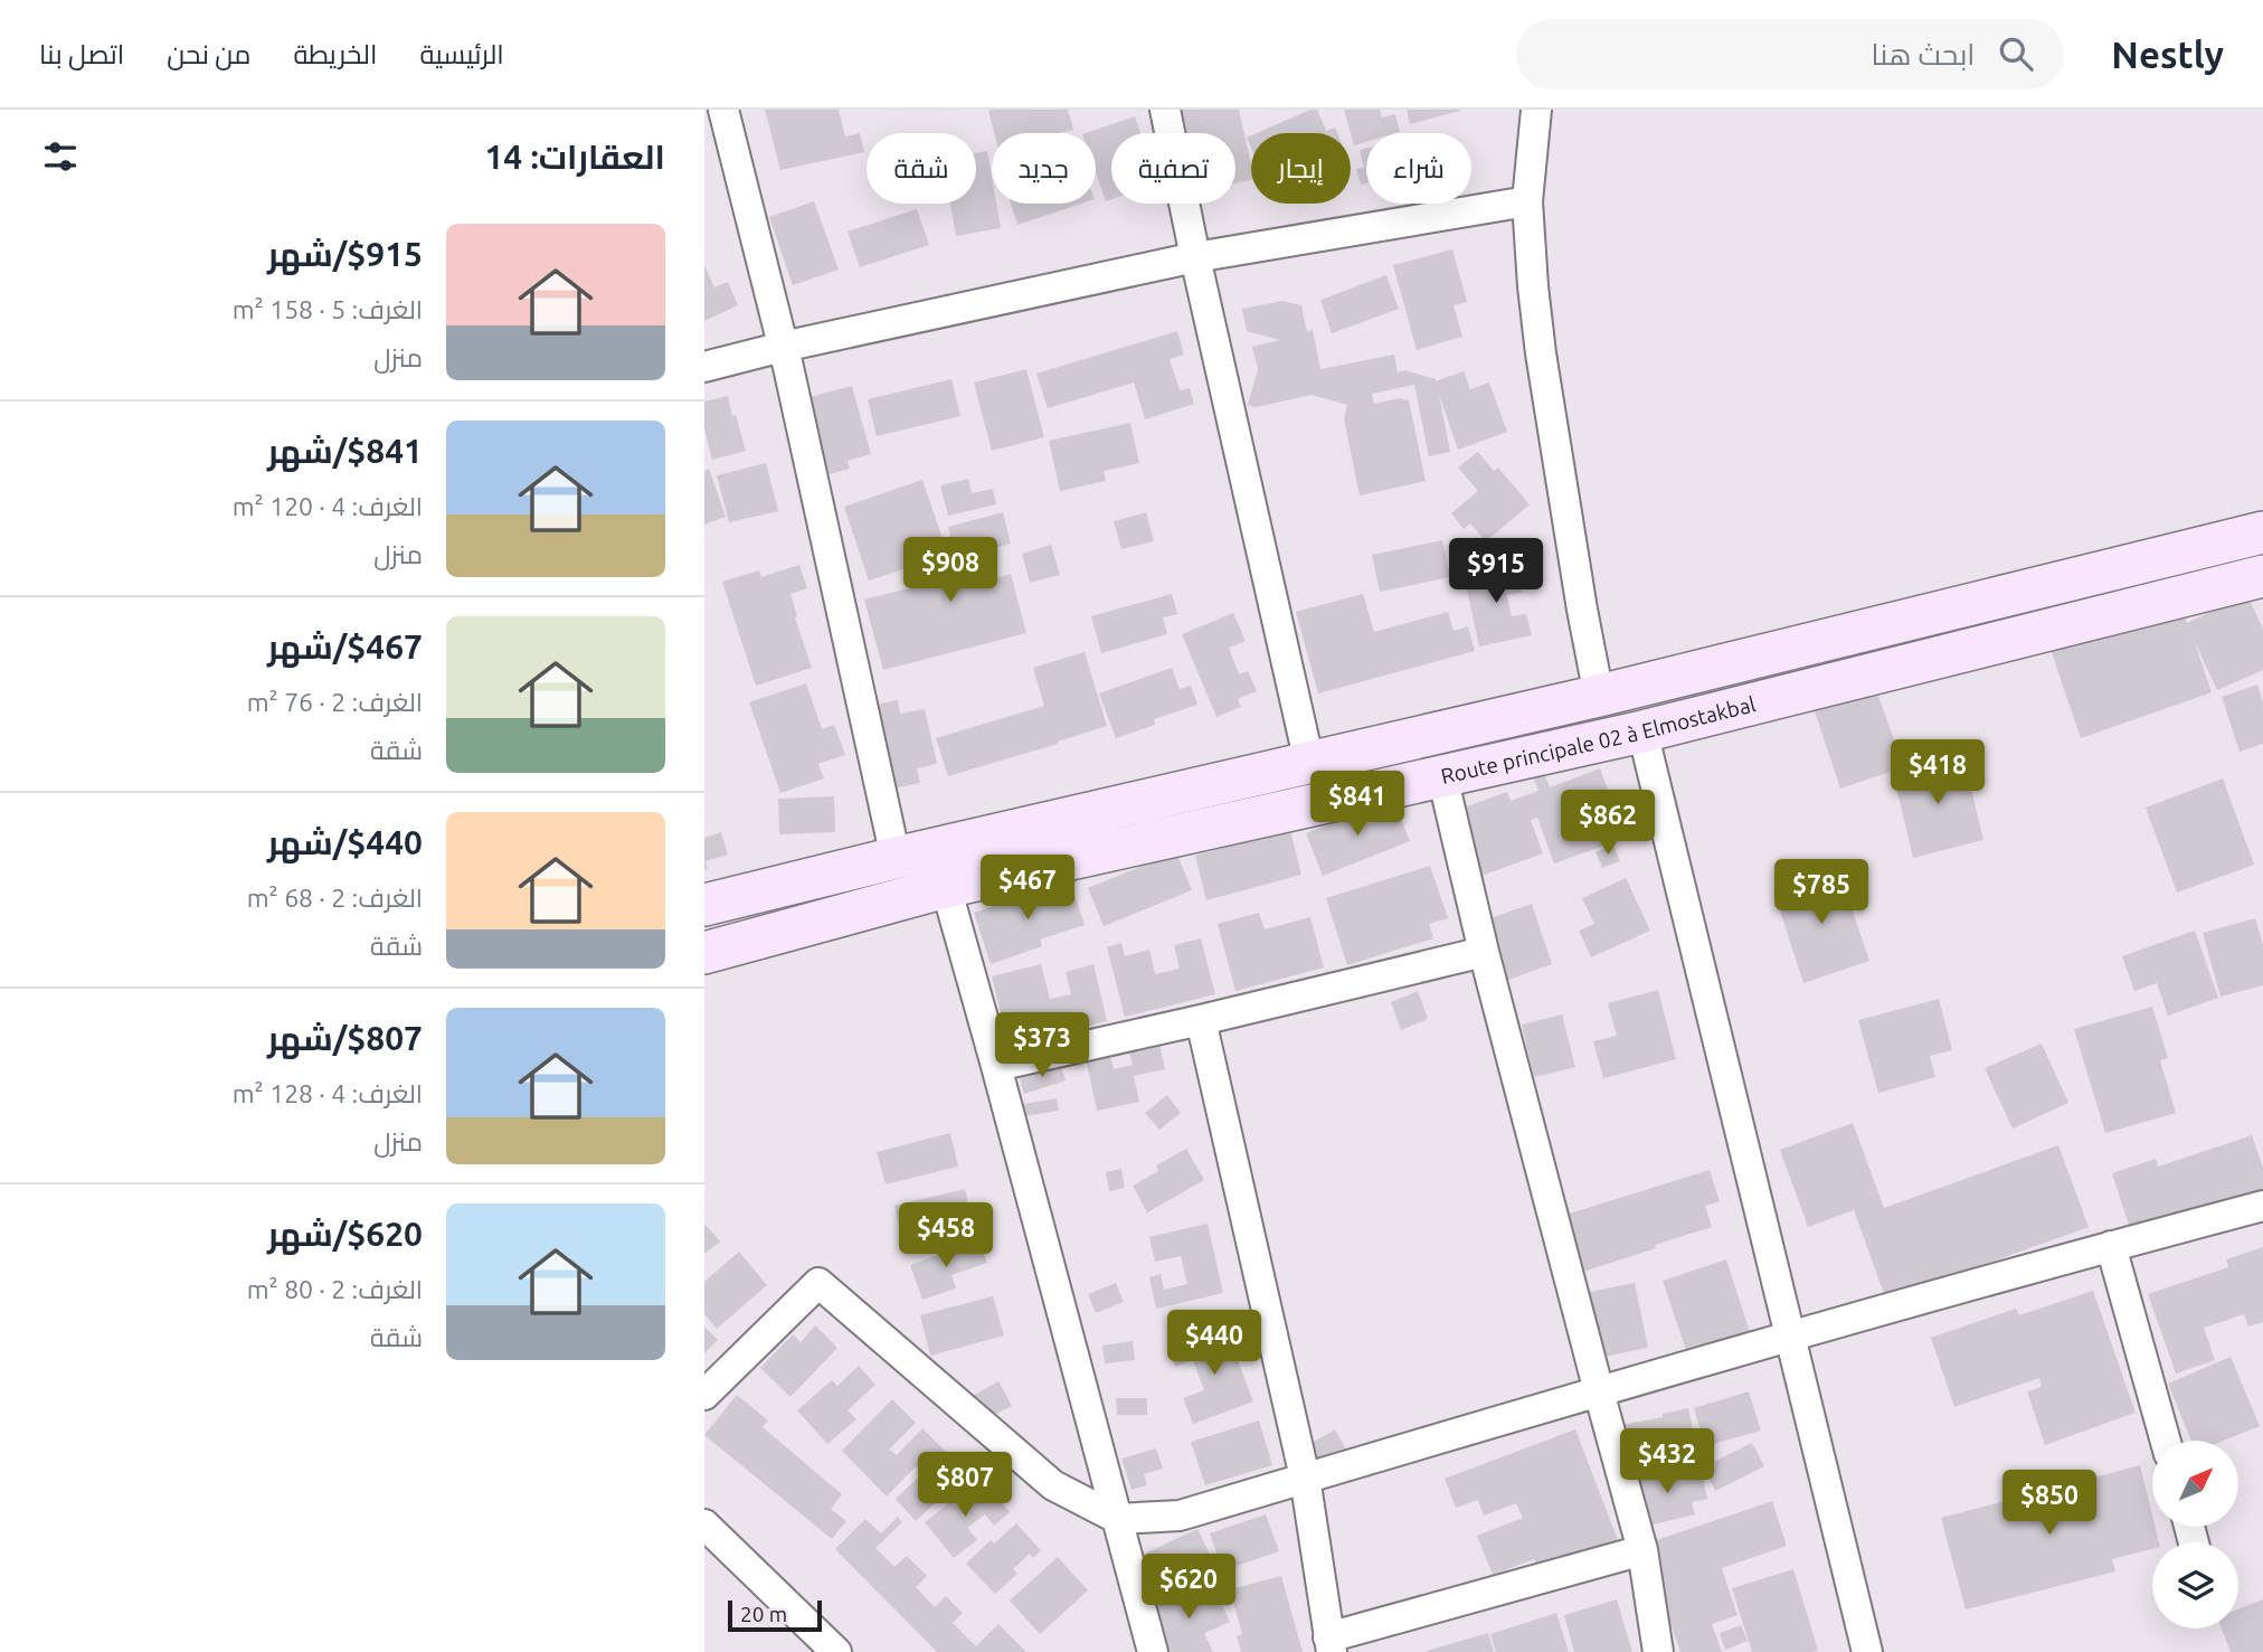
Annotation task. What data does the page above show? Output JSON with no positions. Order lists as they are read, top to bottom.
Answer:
{
  "streets": {
    "main road": ["Route principale 02 à Elmostakbal"]
  },
  "scale_bar": "20 m",
  "north": "top right",
  "page": {
    "header": "Nestly",
    "search": "ابحث هنا",
    "nav": [
      "الرئيسية",
      "الخريطة",
      "من نحن",
      "اتصل بنا"
    ],
    "heading": "العقارات: 14",
    "chip": [
      "شراء",
      "إيجار",
      "تصفية",
      "جديد",
      "شقة"
    ],
    "list": [
      {
        "name": "$915/شهر",
        "note": "الغرف: 5 · 158 m² · منزل"
      },
      {
        "name": "$841/شهر",
        "note": "الغرف: 4 · 120 m² · منزل"
      },
      {
        "name": "$467/شهر",
        "note": "الغرف: 2 · 76 m² · شقة"
      },
      {
        "name": "$440/شهر",
        "note": "الغرف: 2 · 68 m² · شقة"
      },
      {
        "name": "$807/شهر",
        "note": "الغرف: 4 · 128 m² · منزل"
      },
      {
        "name": "$620/شهر",
        "note": "الغرف: 2 · 80 m² · شقة"
      }
    ],
    "price": [
      "$908",
      "$915",
      "$418",
      "$841",
      "$862",
      "$467",
      "$785",
      "$373",
      "$458",
      "$440",
      "$432",
      "$807",
      "$850",
      "$620"
    ],
    "scale": "20 m"
  }
}
